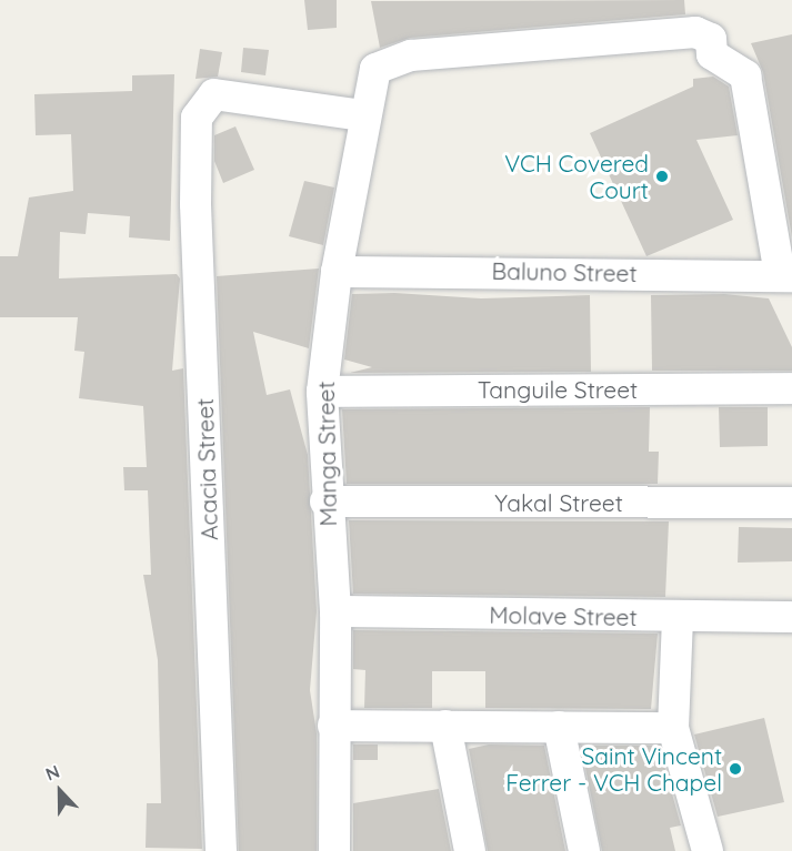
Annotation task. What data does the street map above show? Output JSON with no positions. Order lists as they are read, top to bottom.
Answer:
{
  "streets": {
    "street": [
      "Baluno Street",
      "Tanguile Street",
      "Manga Street",
      "Acacia Street",
      "Yakal Street",
      "Molave Street"
    ]
  },
  "crossings": [
    ["Baluno Street", "Manga Street"],
    ["Tanguile Street", "Manga Street"],
    ["Manga Street", "Acacia Street"],
    ["Manga Street", "Yakal Street"],
    ["Manga Street", "Molave Street"]
  ],
  "places": ["VCH Covered Court", "Saint Vincent Ferrer - VCH Chapel"],
  "north": "top"
}
